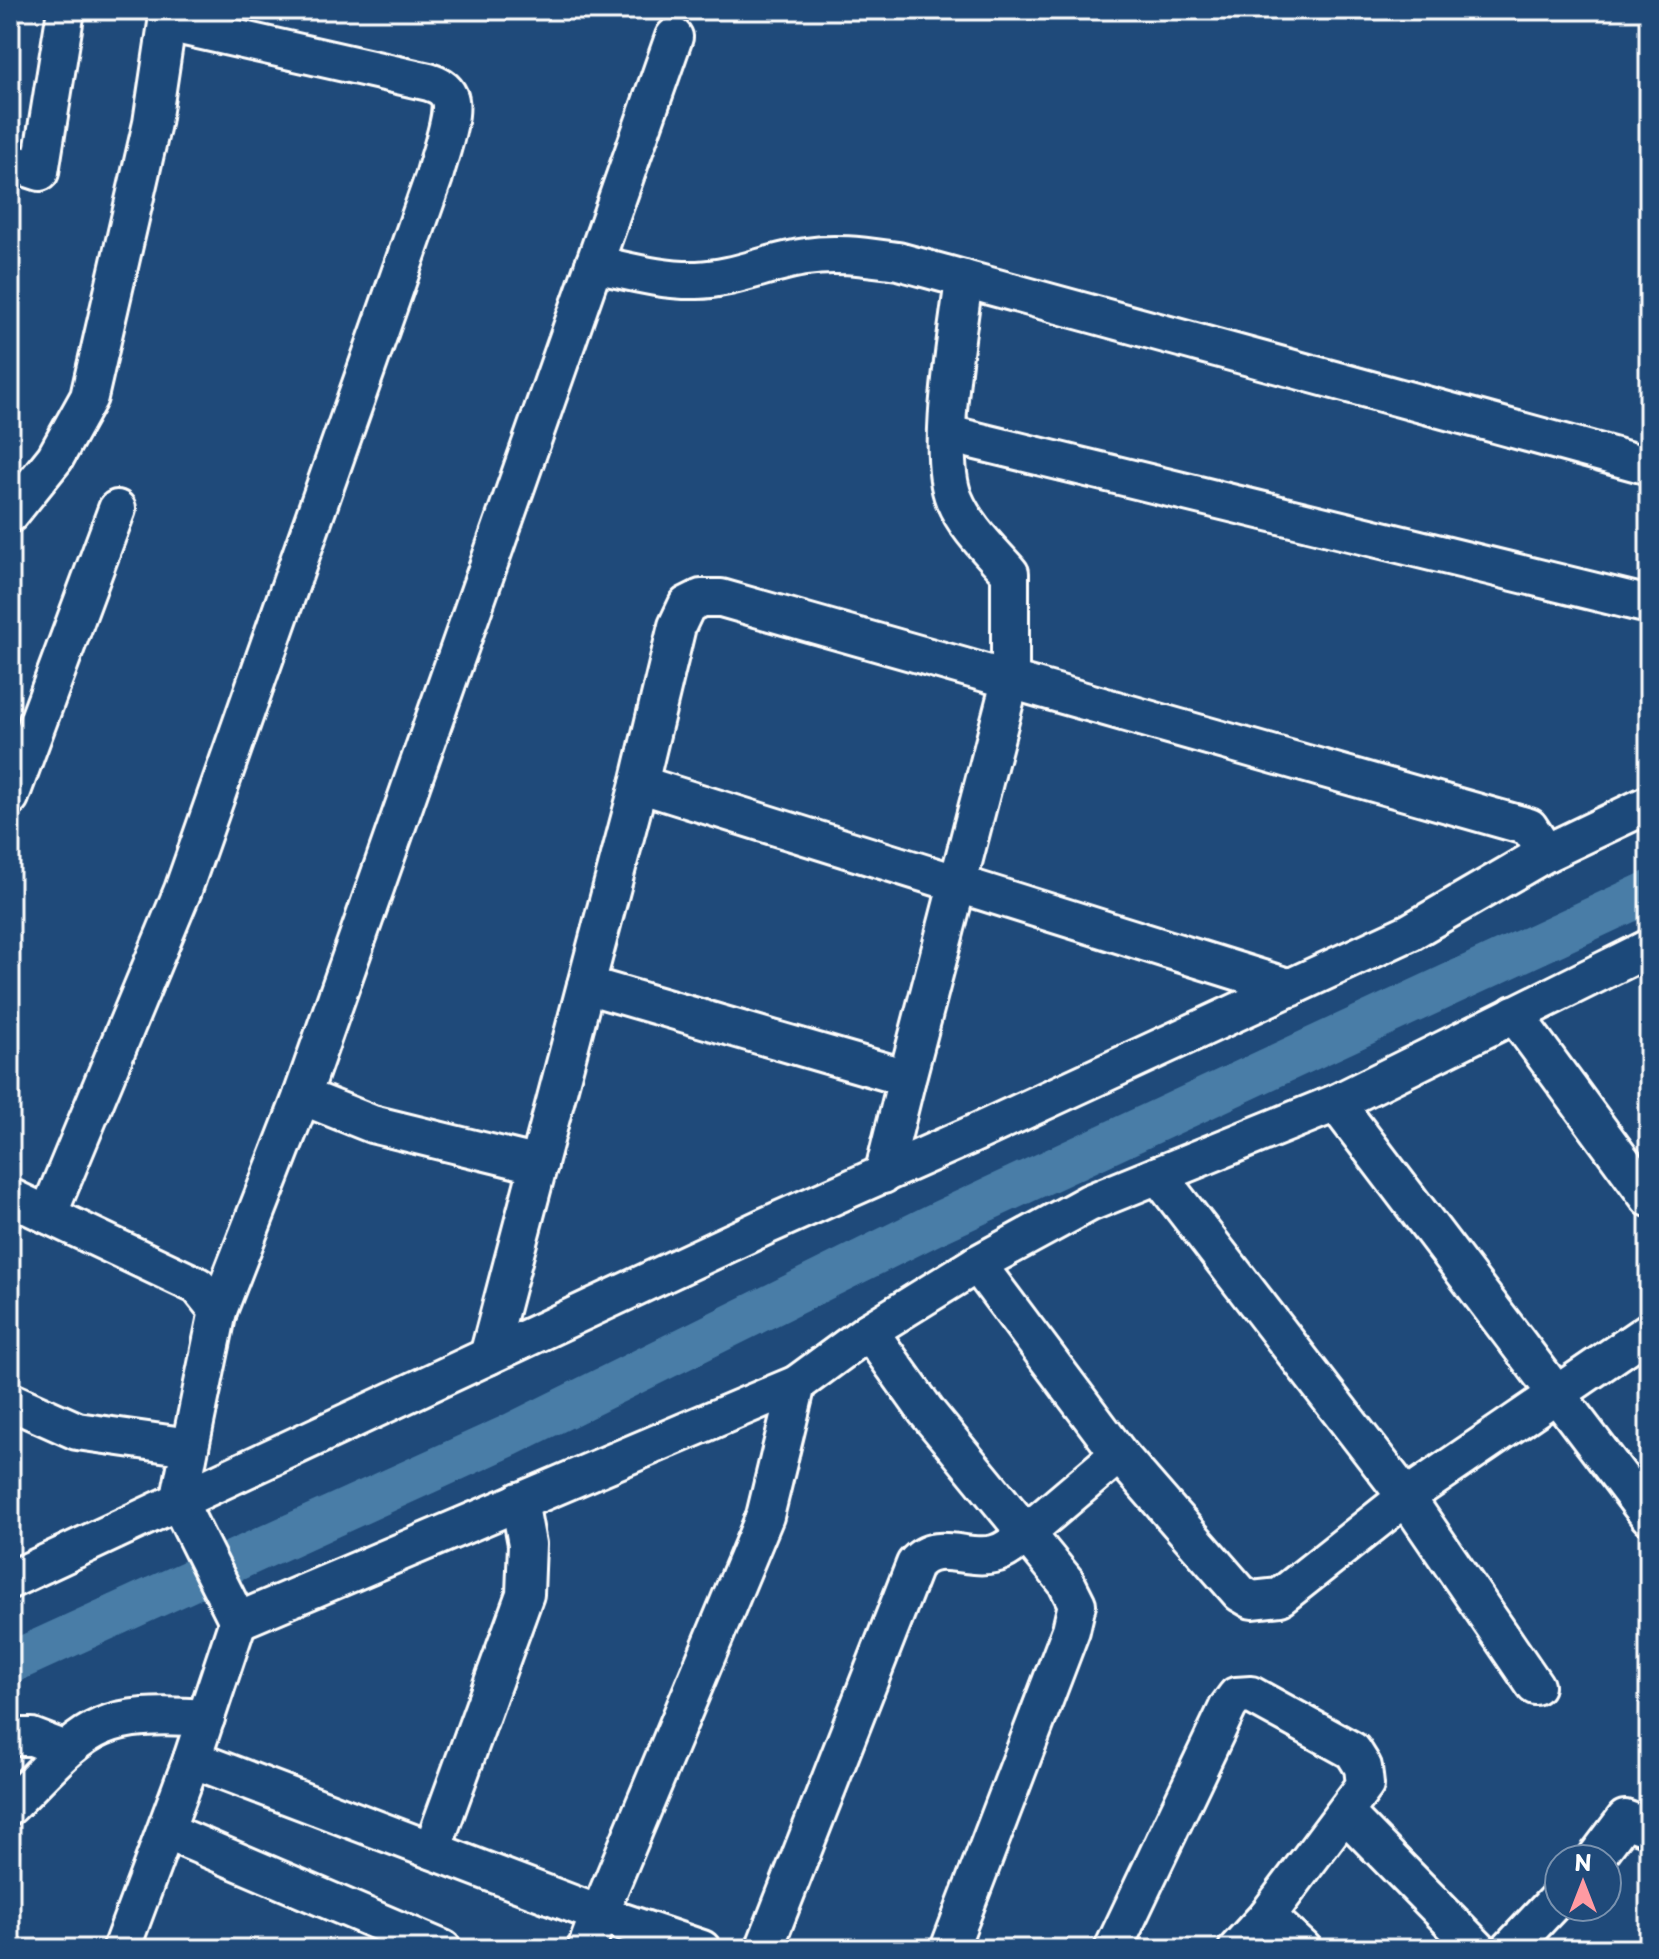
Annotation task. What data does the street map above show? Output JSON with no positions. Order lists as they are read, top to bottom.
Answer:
{
  "north": "top"
}
